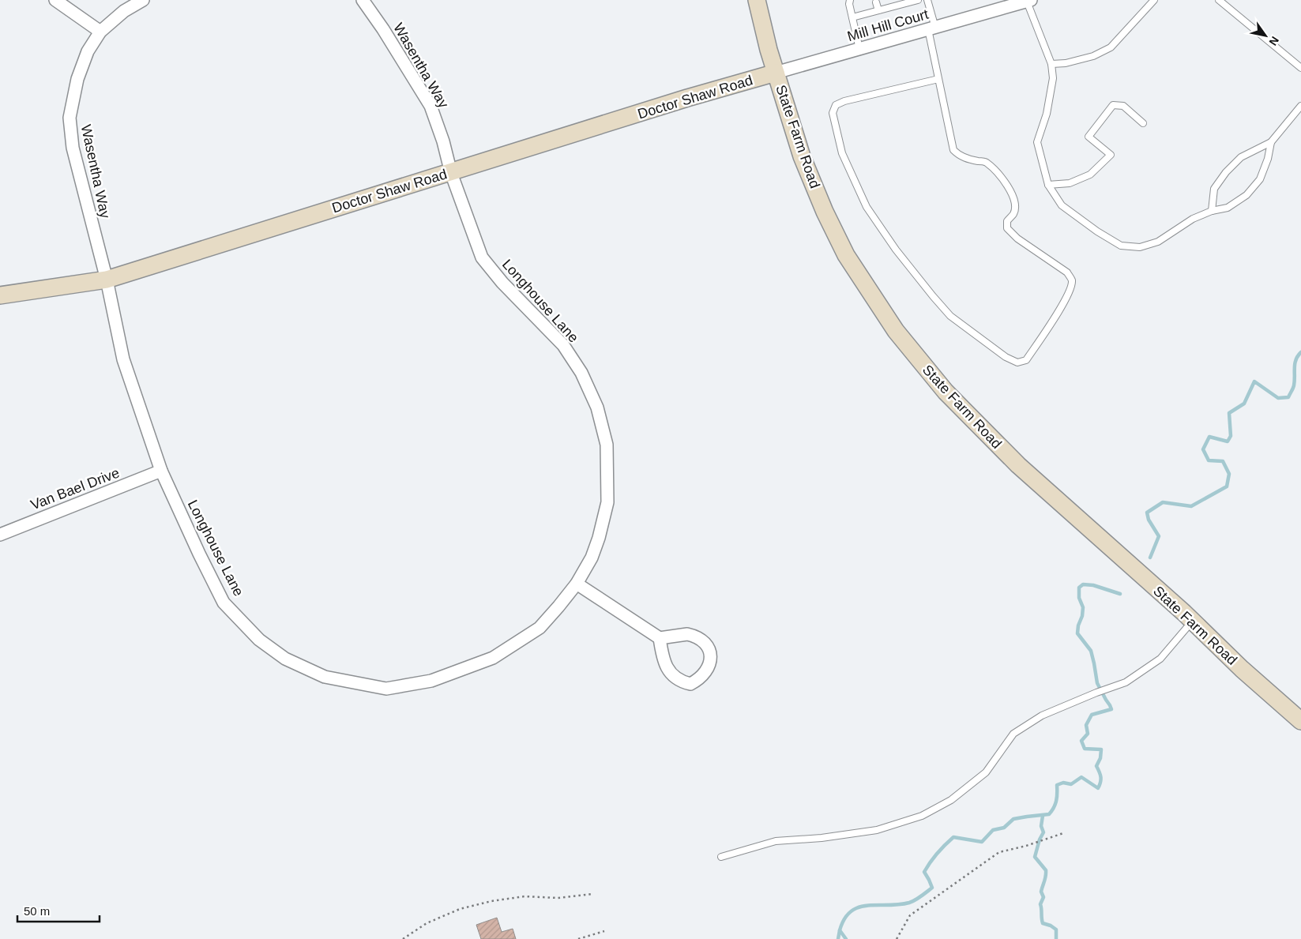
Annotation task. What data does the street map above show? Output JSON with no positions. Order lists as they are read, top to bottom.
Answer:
{
  "streets": {
    "main road": ["Doctor Shaw Road", "State Farm Road"],
    "street": [
      "Mill Hill Court",
      "Wasentha Way",
      "Longhouse Lane",
      "Van Bael Drive"
    ]
  },
  "crossings": [
    ["Mill Hill Court", "Doctor Shaw Road"],
    ["Mill Hill Court", "State Farm Road"],
    ["Wasentha Way", "Doctor Shaw Road"],
    ["Wasentha Way", "Longhouse Lane"],
    ["Doctor Shaw Road", "State Farm Road"],
    ["Doctor Shaw Road", "Longhouse Lane"],
    ["Longhouse Lane", "Van Bael Drive"]
  ],
  "scale_bar": "50 m",
  "north": "bottom right"
}
